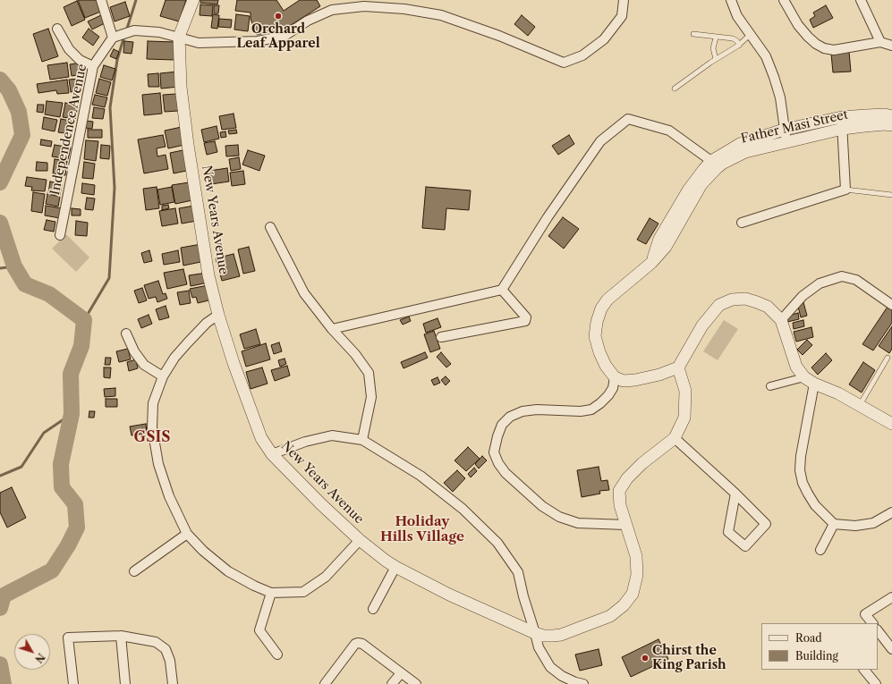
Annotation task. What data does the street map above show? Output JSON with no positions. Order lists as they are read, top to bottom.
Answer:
{
  "streets": {
    "street": ["Father Masi Street", "Independence Avenue", "New Years Avenue"]
  },
  "districts": ["GSIS", "Holiday Hills Village"],
  "places": ["Orchard Leaf Apparel", "Chirst the King Parish"],
  "legend": ["Road", "Building"],
  "north": "bottom right"
}
